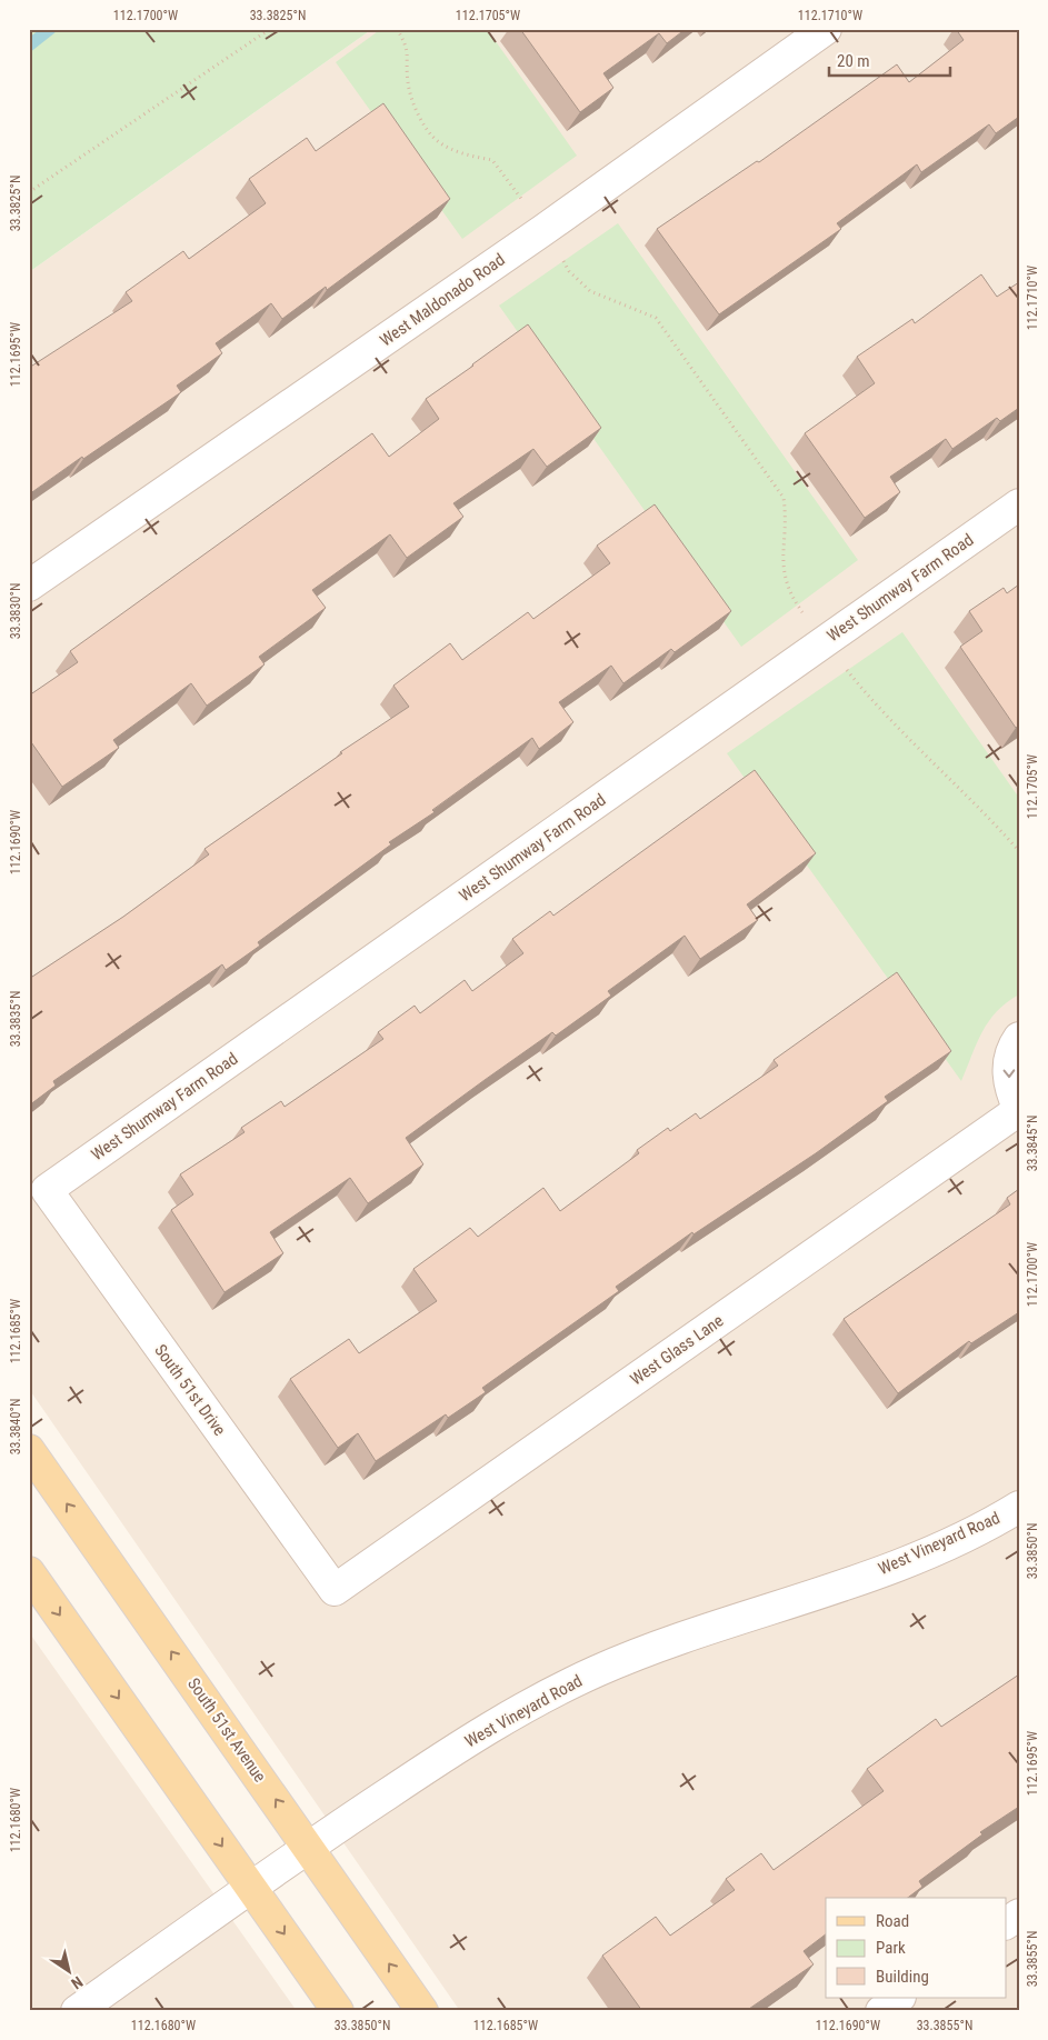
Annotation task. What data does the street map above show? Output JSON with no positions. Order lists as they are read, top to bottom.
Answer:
{
  "streets": {
    "main road": ["South 51st Avenue"],
    "street": [
      "West Maldonado Road",
      "West Shumway Farm Road",
      "West Glass Lane",
      "South 51st Drive",
      "West Vineyard Road"
    ]
  },
  "crossings": [
    ["West Shumway Farm Road", "South 51st Drive"],
    ["West Glass Lane", "South 51st Drive"],
    ["West Vineyard Road", "South 51st Avenue"]
  ],
  "legend": ["Road", "Park", "Building"],
  "scale_bar": "20 m",
  "north": "bottom right",
  "coordinates": [
    "112.1700°W",
    "33.3825°N",
    "112.1705°W",
    "112.1710°W",
    "112.1695°W",
    "33.3830°N",
    "112.1690°W",
    "33.3835°N",
    "33.3845°N",
    "112.1685°W",
    "33.3840°N",
    "33.3850°N",
    "112.1680°W",
    "33.3855°N"
  ]
}
